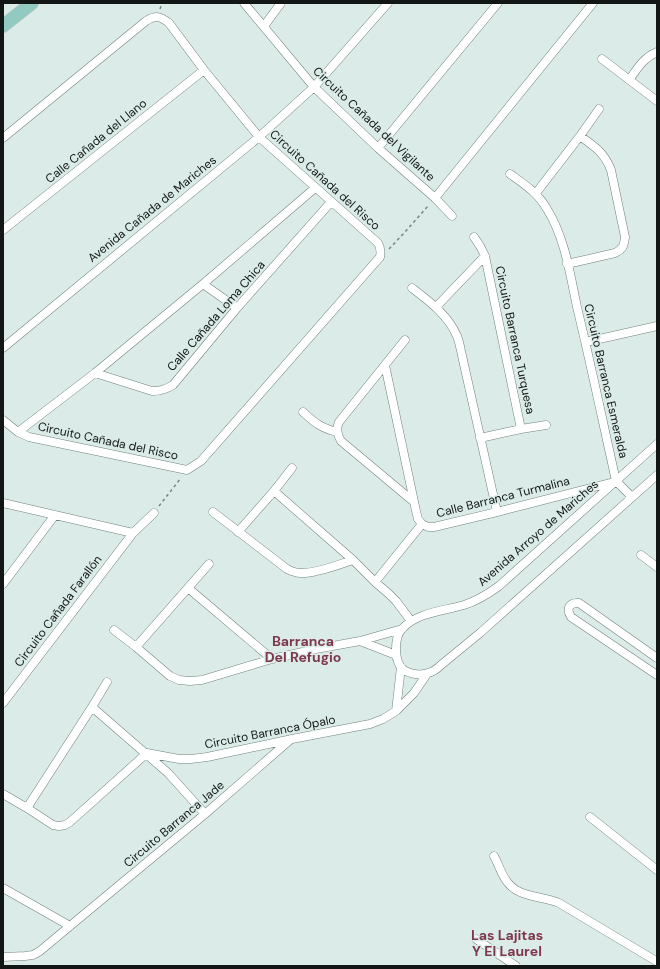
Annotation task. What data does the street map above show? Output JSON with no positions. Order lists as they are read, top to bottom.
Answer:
{
  "streets": {
    "street": [
      "Circuito Cañada del Vigilante",
      "Calle Cañada del Llano",
      "Circuito Cañada del Risco",
      "Avenida Cañada de Mariches",
      "Calle Cañada Loma Chica",
      "Circuito Barranca Turquesa",
      "Circuito Barranca Esmeralda",
      "Calle Barranca Turmalina",
      "Avenida Arroyo de Mariches",
      "Circuito Cañada Farallón",
      "Circuito Barranca Ópalo",
      "Circuito Barranca Jade"
    ]
  },
  "crossings": [
    ["Circuito Cañada del Vigilante", "Avenida Cañada de Mariches"],
    ["Calle Cañada del Llano", "Circuito Cañada del Risco"],
    ["Circuito Cañada del Risco", "Avenida Cañada de Mariches"],
    ["Circuito Cañada del Risco", "Calle Cañada Loma Chica"],
    ["Circuito Barranca Esmeralda", "Calle Barranca Turmalina"],
    ["Circuito Barranca Esmeralda", "Avenida Arroyo de Mariches"],
    ["Calle Barranca Turmalina", "Avenida Arroyo de Mariches"],
    ["Circuito Barranca Ópalo", "Circuito Barranca Jade"]
  ],
  "districts": ["Barranca Del Refugio", "Las Lajitas Y El Laurel"]
}
